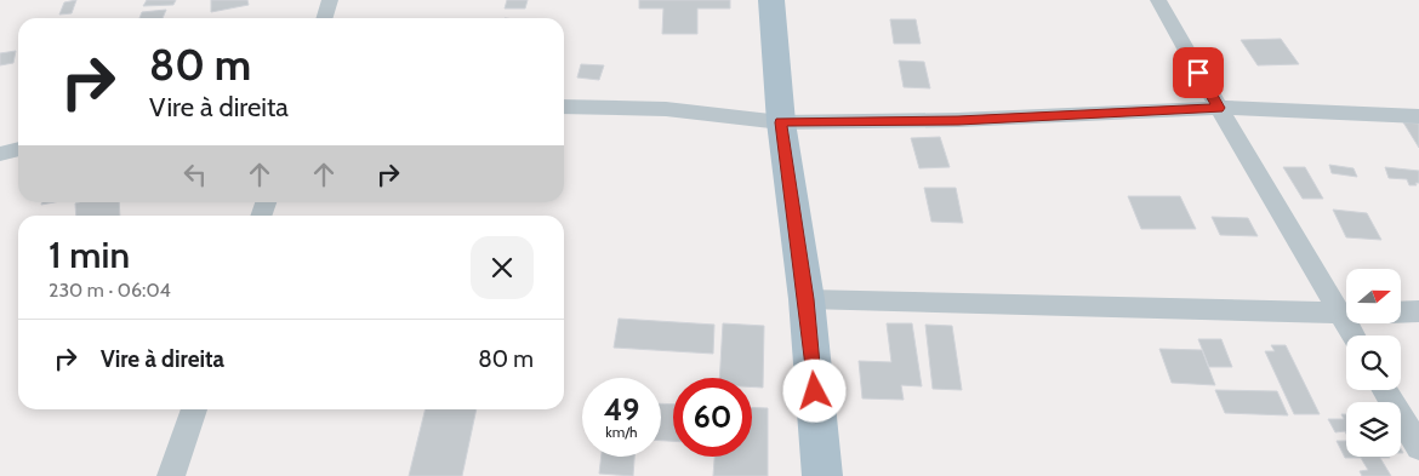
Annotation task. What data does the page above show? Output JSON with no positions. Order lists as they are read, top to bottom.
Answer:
{
  "north": "right",
  "page": {
    "turn": ["80 m", "Vire à direita"],
    "heading": ["1 min", "230 m · 06:04"],
    "list": [
      {
        "name": "Vire à direita",
        "value": "80 m"
      }
    ],
    "speed": "49 km/h",
    "limit": "60"
  }
}
